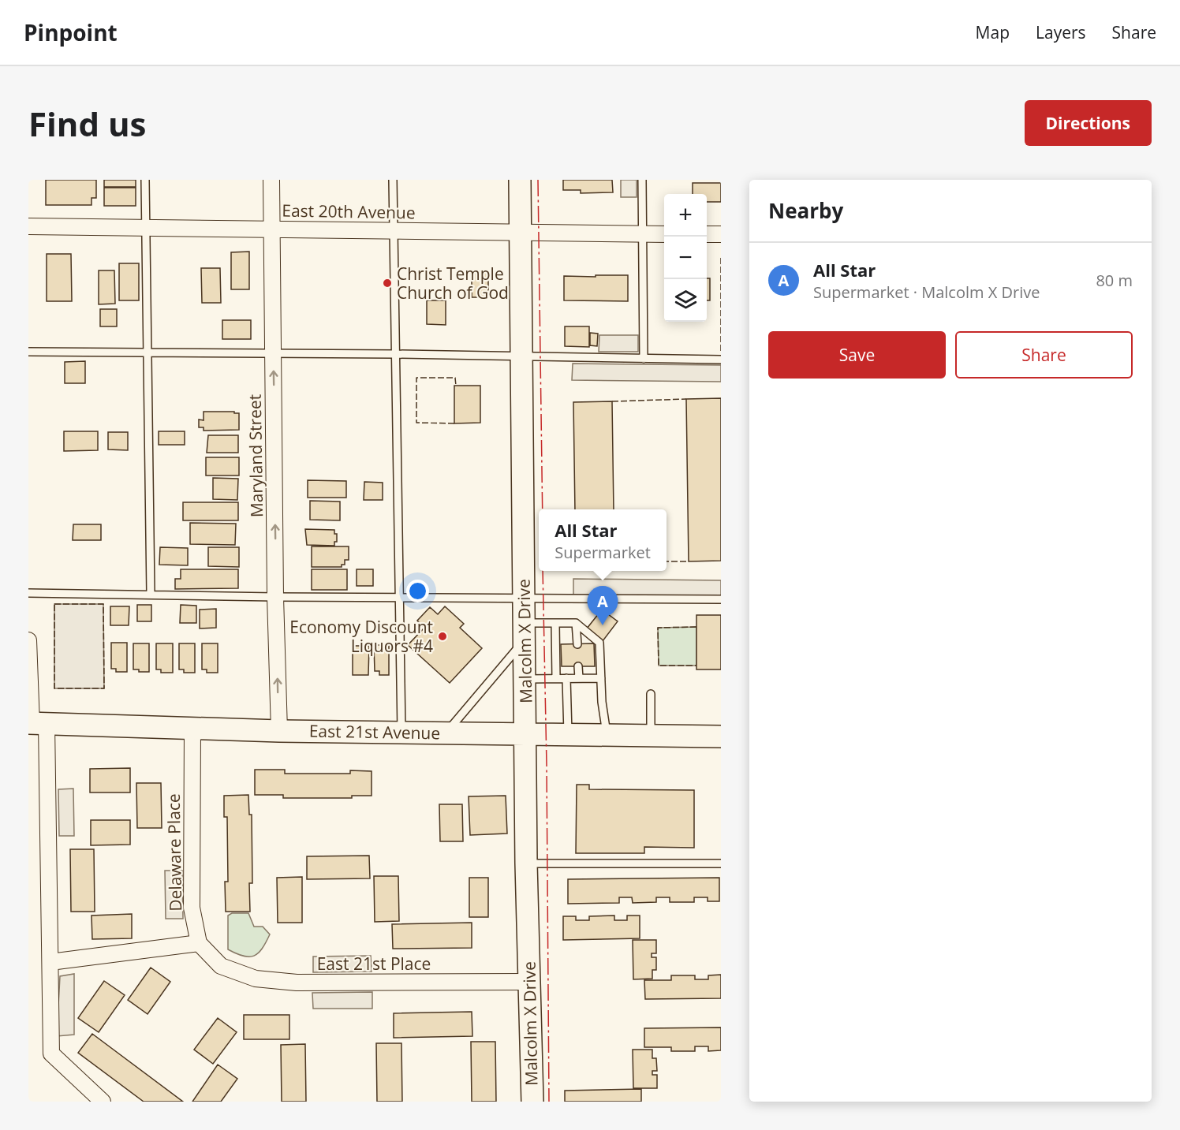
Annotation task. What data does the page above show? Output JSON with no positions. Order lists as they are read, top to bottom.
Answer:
{
  "streets": {
    "street": [
      "East 20th Avenue",
      "Maryland Street",
      "Malcolm X Drive",
      "East 21st Avenue",
      "Delaware Place",
      "East 21st Place"
    ]
  },
  "crossings": [
    ["East 20th Avenue", "Maryland Street"],
    ["East 20th Avenue", "Malcolm X Drive"],
    ["Maryland Street", "East 21st Avenue"],
    ["Malcolm X Drive", "East 21st Avenue"],
    ["Malcolm X Drive", "East 21st Place"],
    ["East 21st Avenue", "Delaware Place"],
    ["Delaware Place", "East 21st Place"]
  ],
  "one_way": ["Maryland Street"],
  "places": ["Christ Temple Church of God", "Economy Discount Liquors #4"],
  "page": {
    "header": "Pinpoint",
    "nav": ["Map", "Layers", "Share"],
    "buttons": [
      "Directions",
      ["Save", "Share"]
    ],
    "title": "Find us",
    "heading": "Nearby",
    "map_buttons": ["+", "−"],
    "list": [
      {
        "mark": "A",
        "name": "All Star",
        "note": "Supermarket · Malcolm X Drive",
        "value": "80 m"
      }
    ],
    "popup": ["All Star", "Supermarket"],
    "pins": "A"
  }
}
